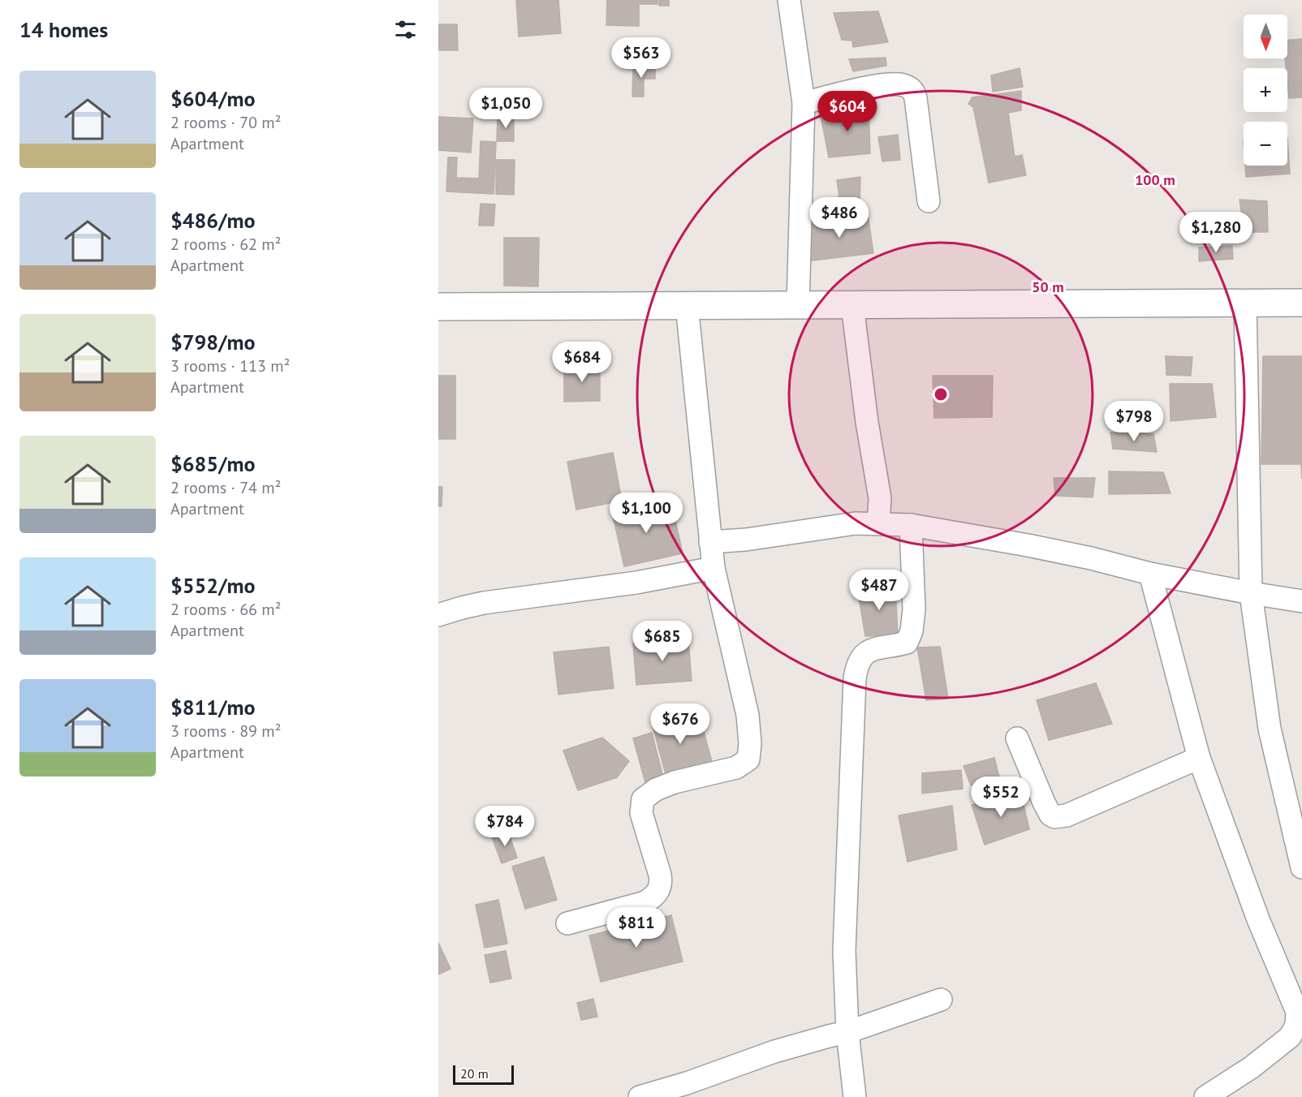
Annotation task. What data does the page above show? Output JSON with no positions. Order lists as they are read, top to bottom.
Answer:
{
  "scale_bar": "20 m",
  "north": "bottom",
  "page": {
    "heading": "14 homes",
    "map_buttons": ["+", "−"],
    "price": [
      "$563",
      "$1,050",
      "$604",
      "$486",
      "$1,280",
      "$684",
      "$798",
      "$1,100",
      "$487",
      "$685",
      "$676",
      "$552",
      "$784",
      "$811"
    ],
    "list": [
      {
        "name": "$604/mo",
        "note": "2 rooms · 70 m² · Apartment"
      },
      {
        "name": "$486/mo",
        "note": "2 rooms · 62 m² · Apartment"
      },
      {
        "name": "$798/mo",
        "note": "3 rooms · 113 m² · Apartment"
      },
      {
        "name": "$685/mo",
        "note": "2 rooms · 74 m² · Apartment"
      },
      {
        "name": "$552/mo",
        "note": "2 rooms · 66 m² · Apartment"
      },
      {
        "name": "$811/mo",
        "note": "3 rooms · 89 m² · Apartment"
      }
    ],
    "scale": "20 m"
  },
  "rings": ["100 m", "50 m"]
}
